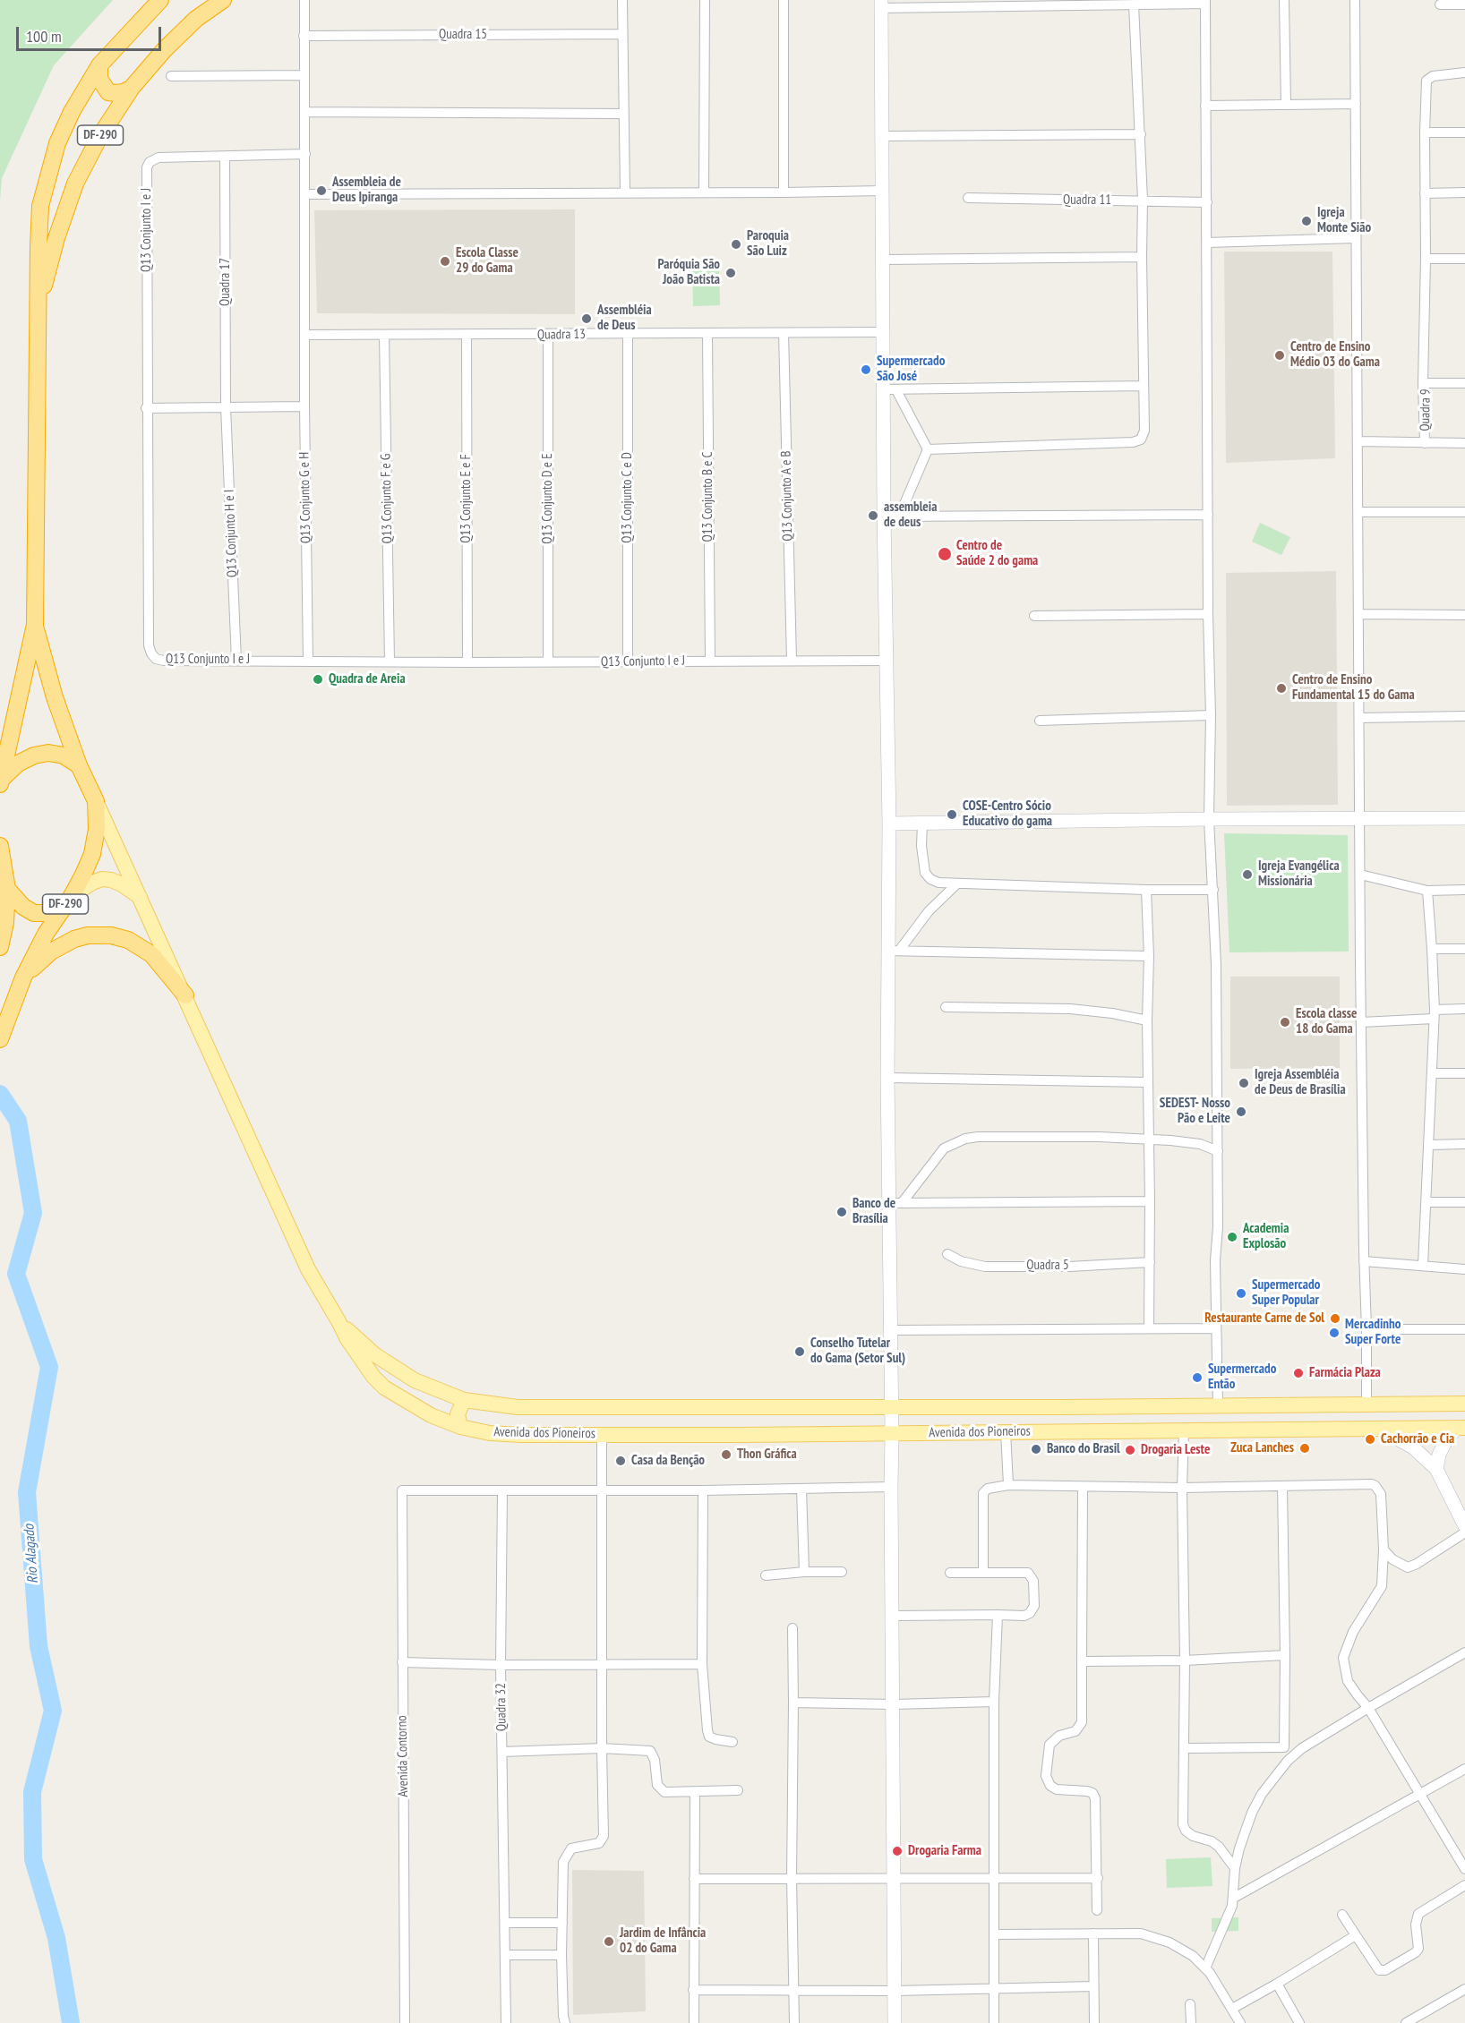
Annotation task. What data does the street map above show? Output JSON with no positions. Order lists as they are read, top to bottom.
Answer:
{
  "streets": {
    "highway": ["DF-290"],
    "main road": ["Avenida dos Pioneiros"],
    "street": [
      "Quadra 15",
      "Quadra 11",
      "Q13 Conjunto I e J",
      "Quadra 17",
      "Quadra 13",
      "Quadra 9",
      "Q13 Conjunto A e B",
      "Q13 Conjunto B e C",
      "Q13 Conjunto G e H",
      "Q13 Conjunto C e D",
      "Q13 Conjunto F e G",
      "Q13 Conjunto E e F",
      "Q13 Conjunto D e E",
      "Q13 Conjunto H e I",
      "Quadra 5",
      "Quadra 32",
      "Avenida Contorno"
    ]
  },
  "crossings": [
    ["Quadra 15", "Q13 Conjunto G e H"],
    ["Q13 Conjunto I e J", "Quadra 17"],
    ["Q13 Conjunto I e J", "Q13 Conjunto A e B"],
    ["Q13 Conjunto I e J", "Q13 Conjunto B e C"],
    ["Q13 Conjunto I e J", "Q13 Conjunto G e H"],
    ["Q13 Conjunto I e J", "Q13 Conjunto C e D"],
    ["Q13 Conjunto I e J", "Q13 Conjunto F e G"],
    ["Q13 Conjunto I e J", "Q13 Conjunto E e F"],
    ["Q13 Conjunto I e J", "Q13 Conjunto D e E"],
    ["Q13 Conjunto I e J", "Q13 Conjunto H e I"],
    ["Quadra 17", "Q13 Conjunto H e I"],
    ["Quadra 13", "Q13 Conjunto A e B"],
    ["Quadra 13", "Q13 Conjunto B e C"],
    ["Quadra 13", "Q13 Conjunto G e H"],
    ["Quadra 13", "Q13 Conjunto C e D"],
    ["Quadra 13", "Q13 Conjunto F e G"],
    ["Quadra 13", "Q13 Conjunto E e F"],
    ["Quadra 13", "Q13 Conjunto D e E"],
    ["Quadra 32", "Avenida Contorno"]
  ],
  "water": ["Rio Alagado"],
  "places": [
    "Assembleia de Deus Ipiranga",
    "Igreja Monte Sião",
    "Paroquia São Luiz",
    "Escola Classe 29 do Gama",
    "Paróquia São João Batista",
    "Assembléia de Deus",
    "Centro de Ensino Médio 03 do Gama",
    "Supermercado São José",
    "assembleia de deus",
    "Centro de Saúde 2 do gama",
    "Quadra de Areia",
    "Centro de Ensino Fundamental 15 do Gama",
    "COSE-Centro Sócio Educativo do gama",
    "Igreja Evangélica Missionária",
    "Escola classe 18 do Gama",
    "Igreja Assembléia de Deus de Brasília",
    "SEDEST- Nosso Pão e Leite",
    "Banco de Brasília",
    "Academia Explosão",
    "Supermercado Super Popular",
    "Restaurante Carne de Sol",
    "Mercadinho Super Forte",
    "Conselho Tutelar do Gama (Setor Sul)",
    "Farmácia Plaza",
    "Supermercado Então",
    "Cachorrão e Cia",
    "Zuca Lanches",
    "Banco do Brasil",
    "Drogaria Leste",
    "Thon Gráfica",
    "Casa da Benção",
    "Drogaria Farma",
    "Jardim de Infância 02 do Gama"
  ],
  "scale_bar": "100 m"
}
